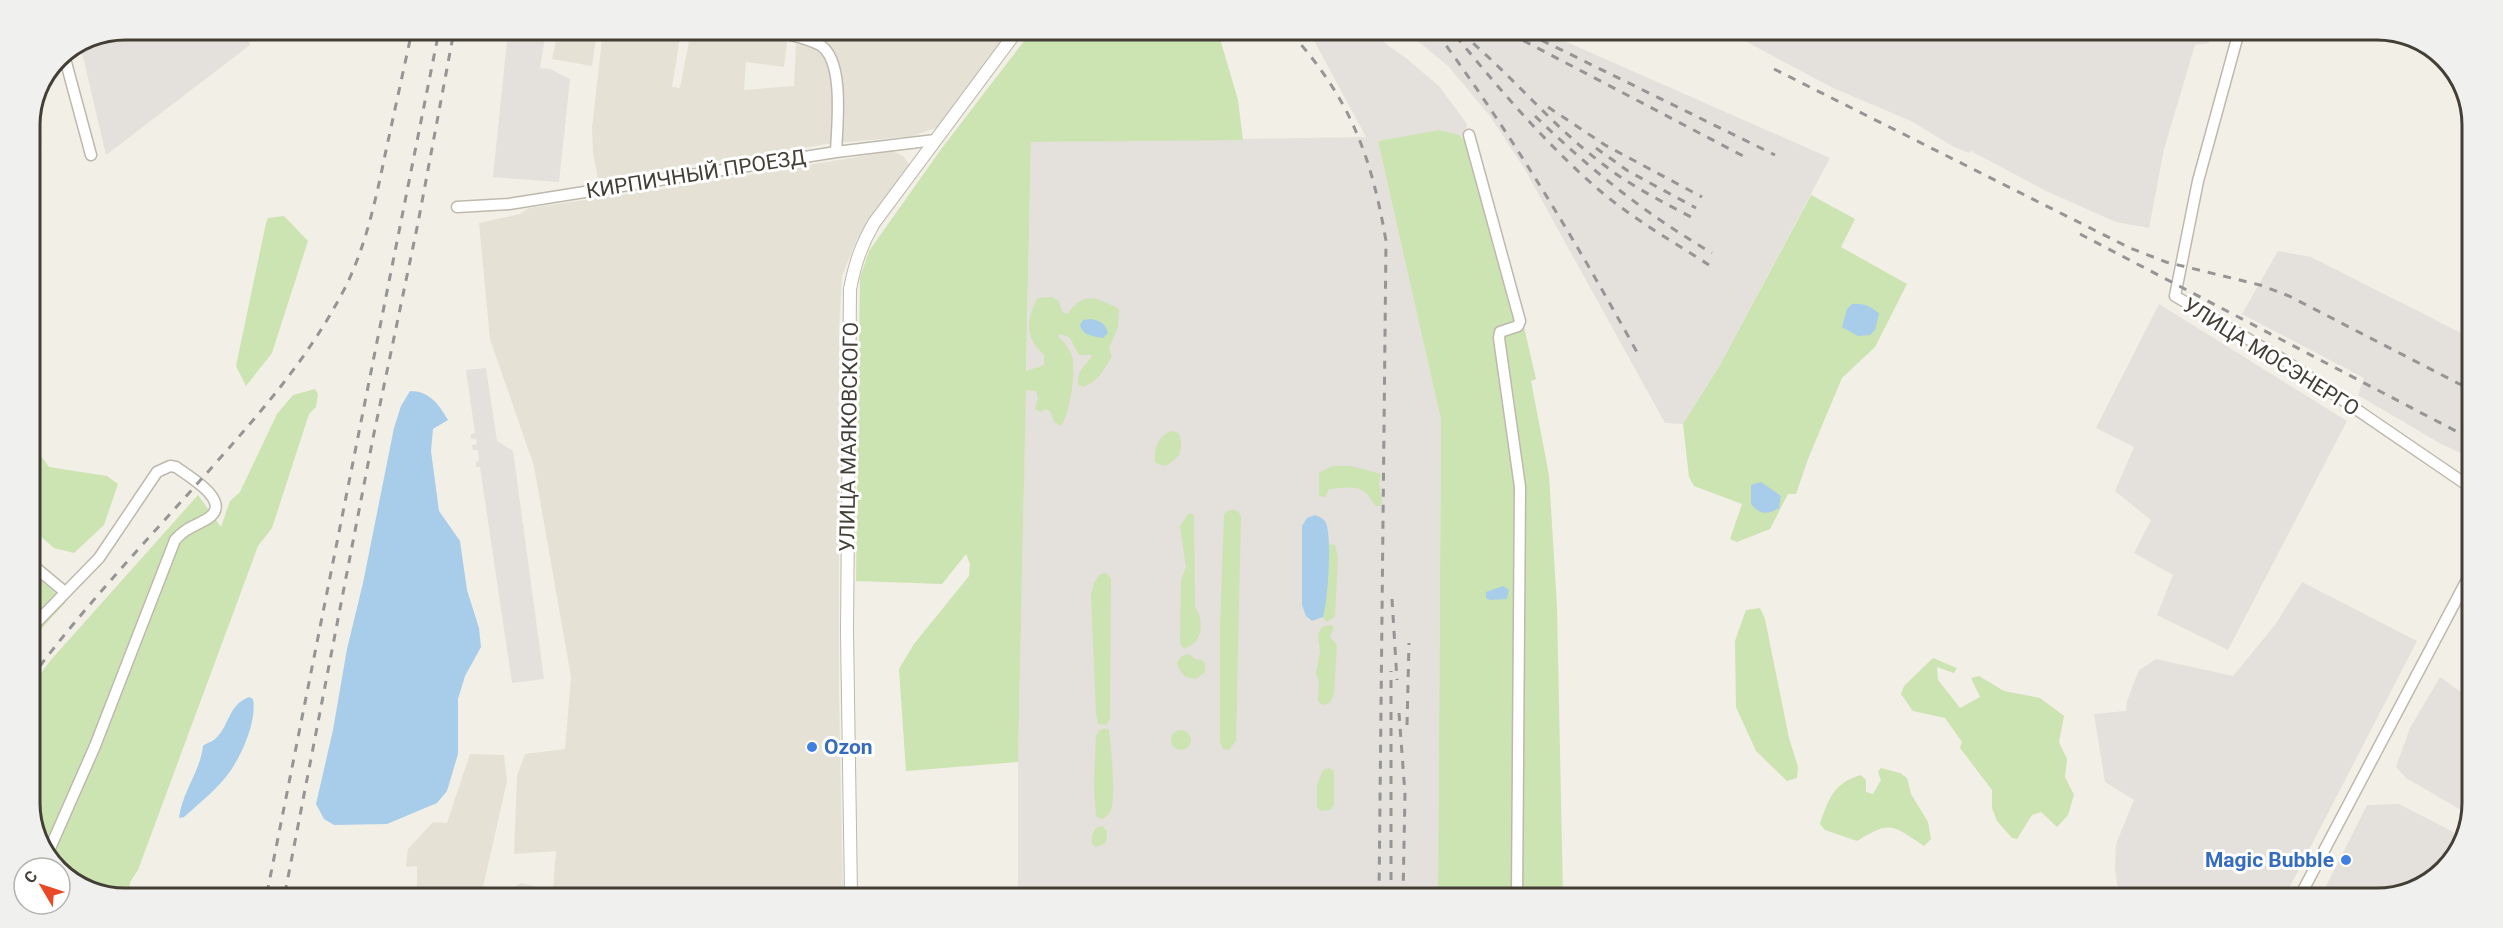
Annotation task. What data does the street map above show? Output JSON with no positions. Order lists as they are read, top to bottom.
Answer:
{
  "streets": {
    "street": ["КИРПИЧНЫЙ ПРОЕЗД", "УЛИЦА МОСЭНЕРГО", "УЛИЦА МАЯКОВСКОГО"]
  },
  "crossings": [
    ["КИРПИЧНЫЙ ПРОЕЗД", "УЛИЦА МАЯКОВСКОГО"]
  ],
  "places": ["Ozon", "Magic Bubble"],
  "north": "top left"
}
